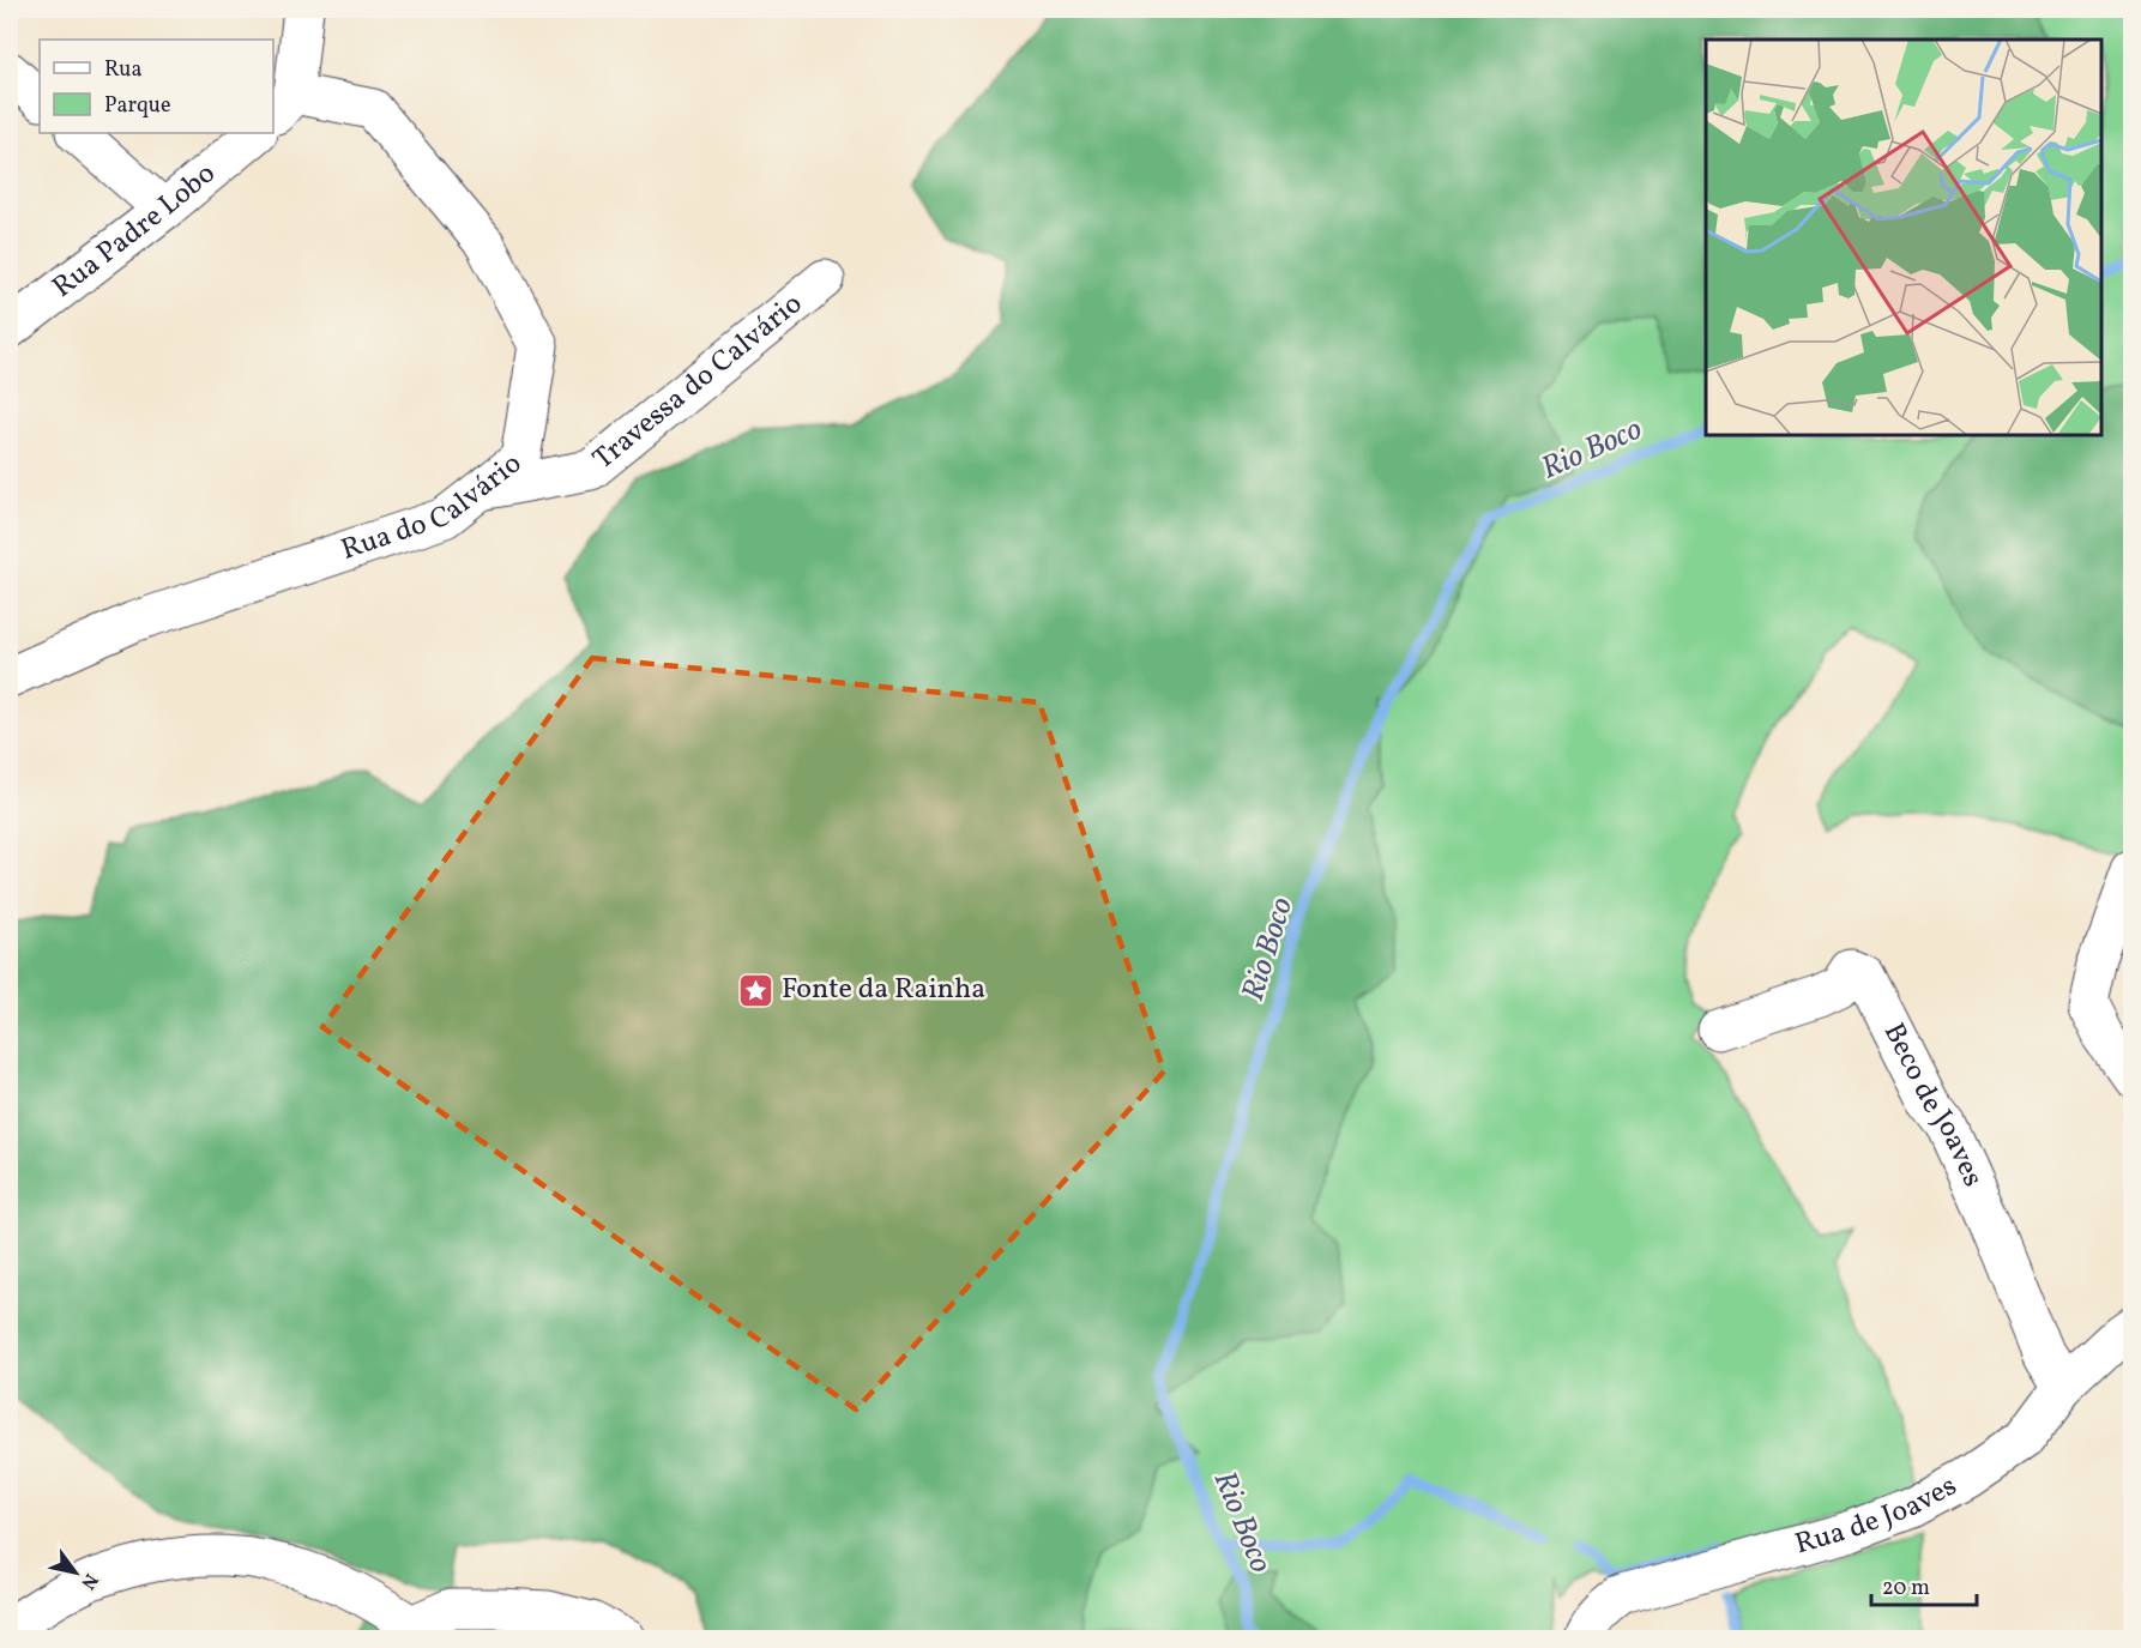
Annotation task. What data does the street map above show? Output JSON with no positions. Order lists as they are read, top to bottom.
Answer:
{
  "streets": {
    "street": [
      "Rua Padre Lobo",
      "Travessa do Calvário",
      "Rua do Calvário",
      "Beco de Joaves",
      "Rua de Joaves"
    ]
  },
  "crossings": [
    ["Travessa do Calvário", "Rua do Calvário"],
    ["Beco de Joaves", "Rua de Joaves"]
  ],
  "water": ["Rio Boco"],
  "places": {
    "place": ["Fonte da Rainha"]
  },
  "legend": ["Rua", "Parque"],
  "scale_bar": "20 m",
  "north": "bottom right"
}
